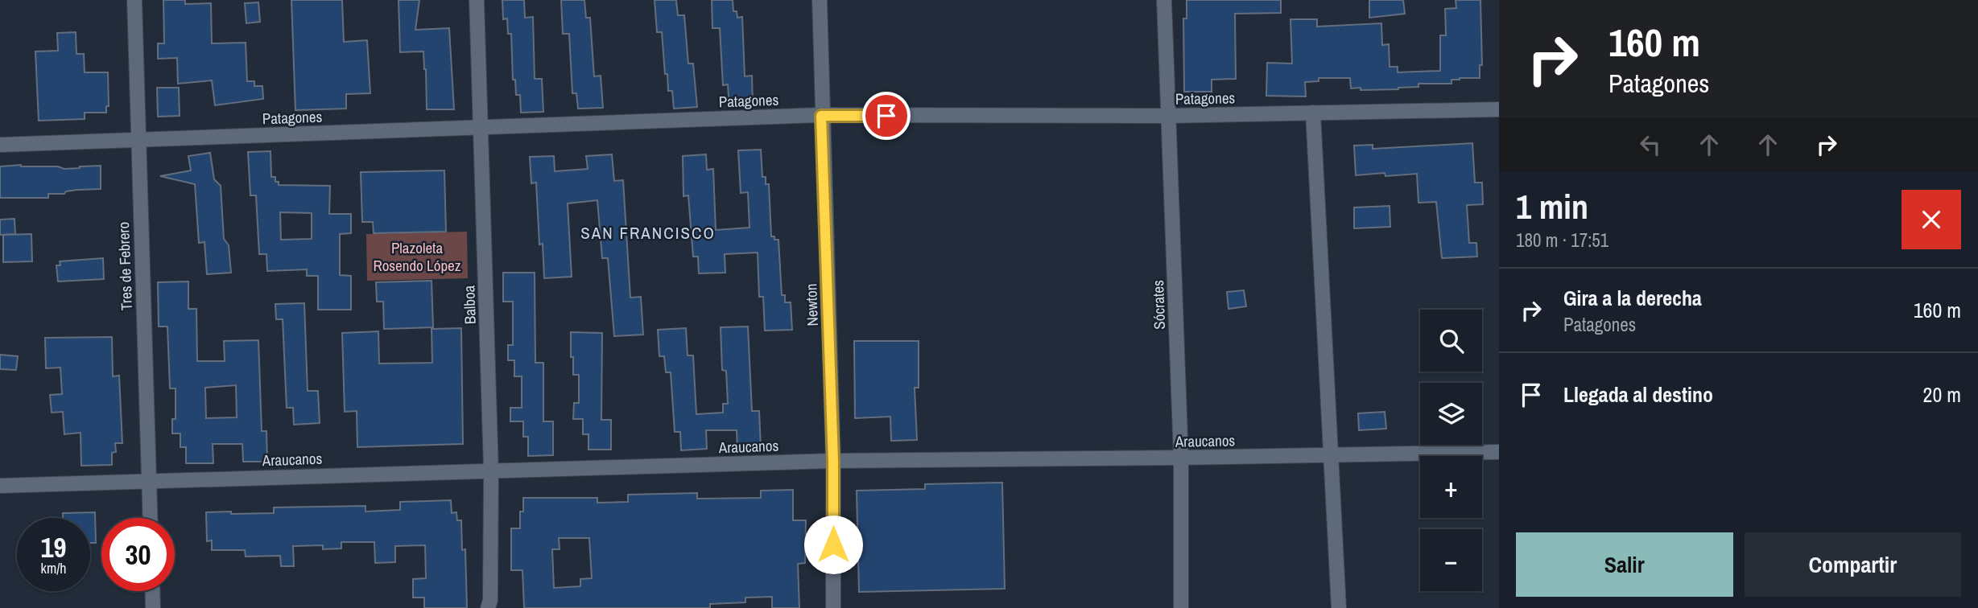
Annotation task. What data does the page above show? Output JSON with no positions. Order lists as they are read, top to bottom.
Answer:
{
  "streets": {
    "street": [
      "Patagones",
      "Tres de Febrero",
      "Balboa",
      "Newton",
      "Sócrates",
      "Araucanos"
    ]
  },
  "crossings": [
    ["Patagones", "Tres de Febrero"],
    ["Patagones", "Balboa"],
    ["Patagones", "Newton"],
    ["Patagones", "Sócrates"],
    ["Tres de Febrero", "Araucanos"],
    ["Balboa", "Araucanos"],
    ["Newton", "Araucanos"],
    ["Sócrates", "Araucanos"]
  ],
  "districts": ["SAN FRANCISCO"],
  "parks": ["Plazoleta Rosendo López"],
  "page": {
    "turn": ["160 m", "Patagones"],
    "heading": ["1 min", "180 m · 17:51"],
    "list": [
      {
        "name": "Gira a la derecha",
        "note": "Patagones",
        "value": "160 m"
      },
      {
        "name": "Llegada al destino",
        "value": "20 m"
      }
    ],
    "map_buttons": ["+", "−"],
    "speed": "19 km/h",
    "limit": "30",
    "buttons": ["Salir", "Compartir"]
  }
}
